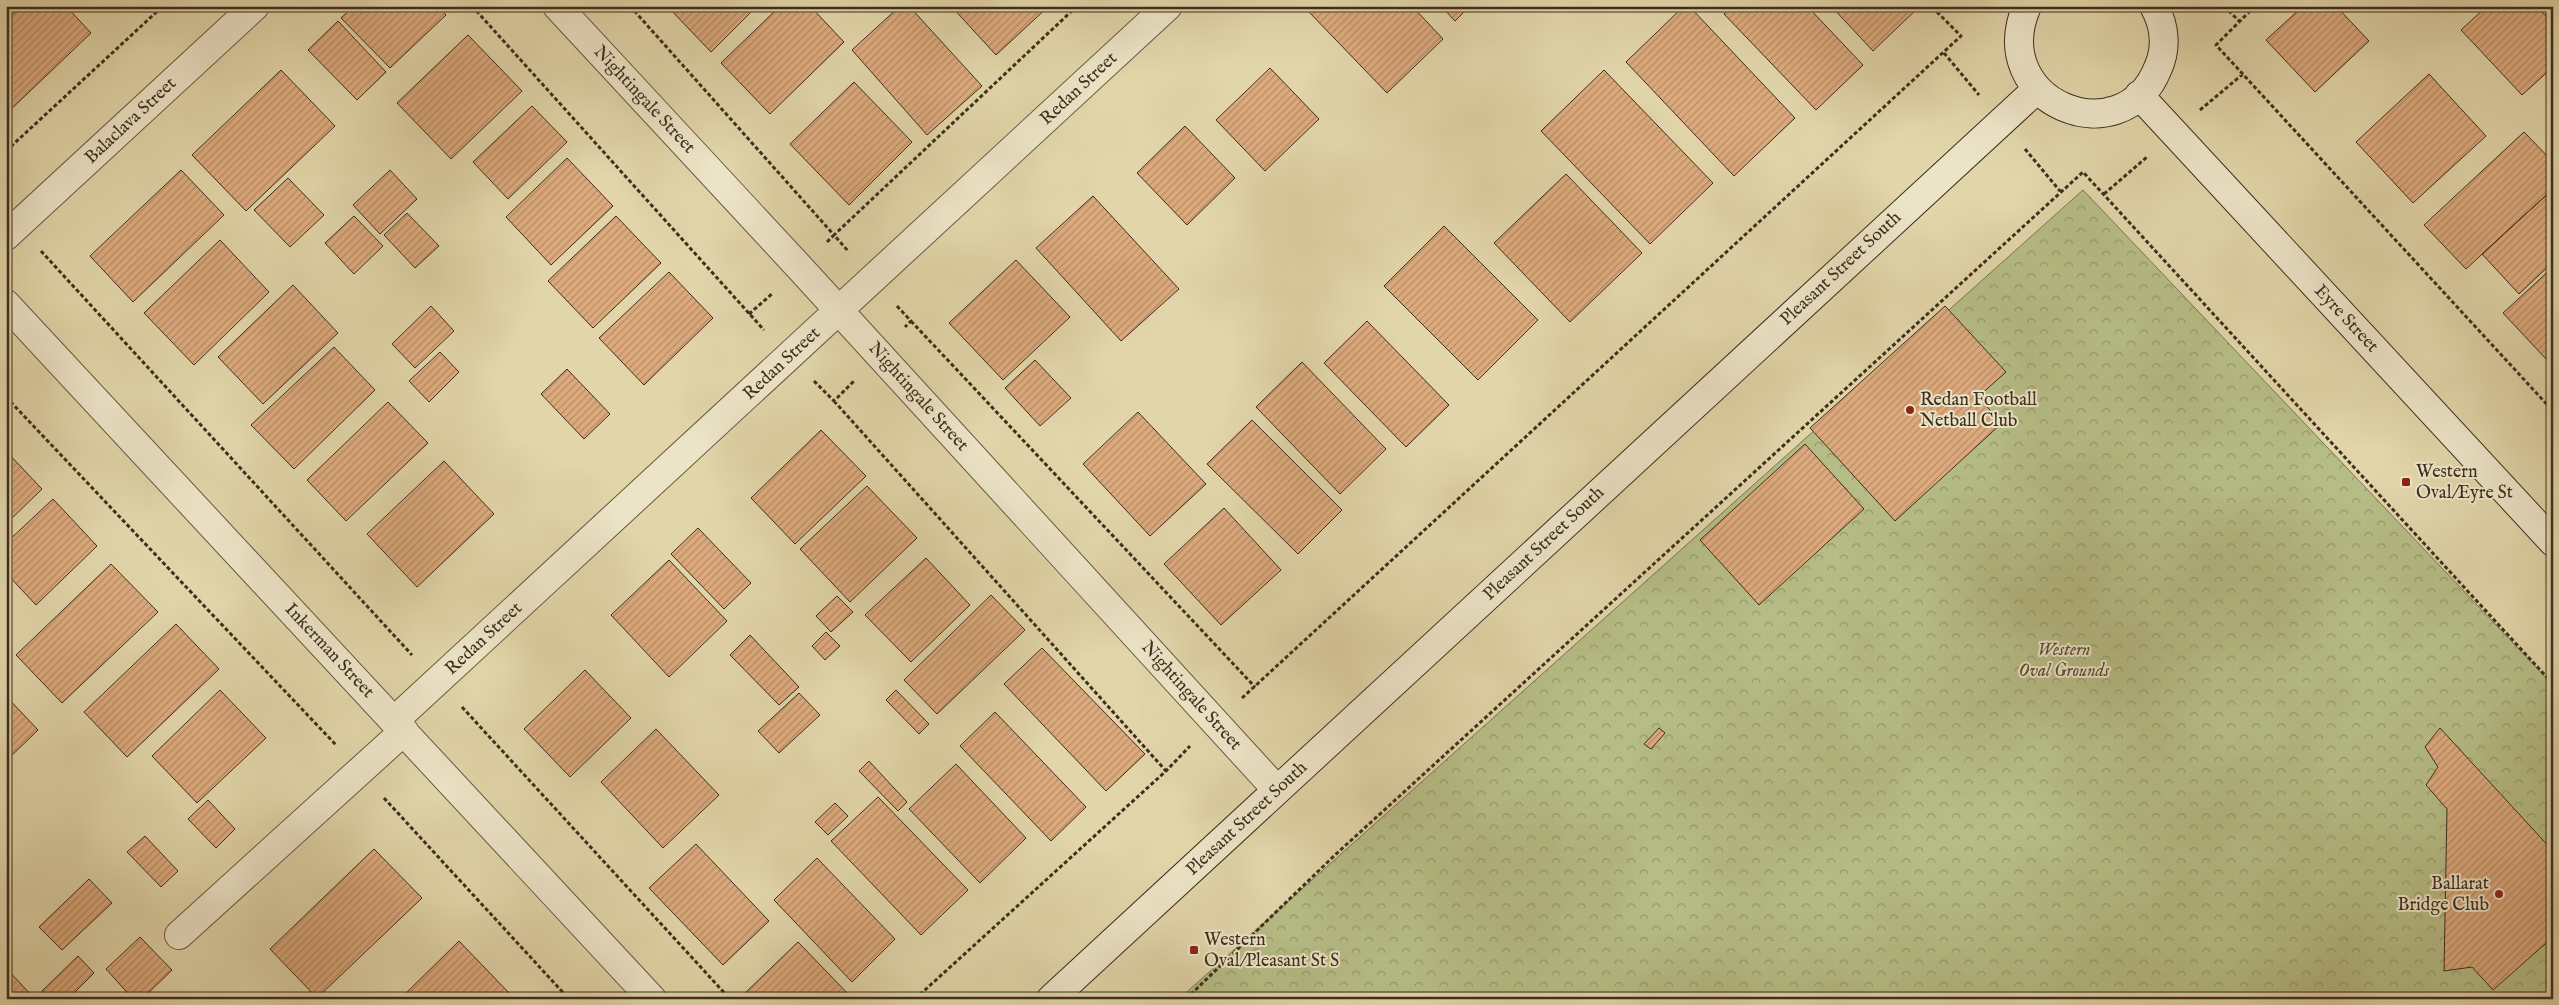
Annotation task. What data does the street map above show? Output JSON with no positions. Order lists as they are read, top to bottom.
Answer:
{
  "streets": {
    "street": [
      "Redan Street",
      "Nightingale Street",
      "Balaclava Street",
      "Pleasant Street South",
      "Eyre Street",
      "Inkerman Street"
    ]
  },
  "crossings": [
    ["Redan Street", "Nightingale Street"],
    ["Redan Street", "Inkerman Street"],
    ["Nightingale Street", "Pleasant Street South"]
  ],
  "parks": ["Western Oval Grounds"],
  "places": {
    "other": ["Redan Football Netball Club", "Ballarat Bridge Club"],
    "transit": ["Western Oval/Eyre St", "Western Oval/Pleasant St S"]
  }
}
